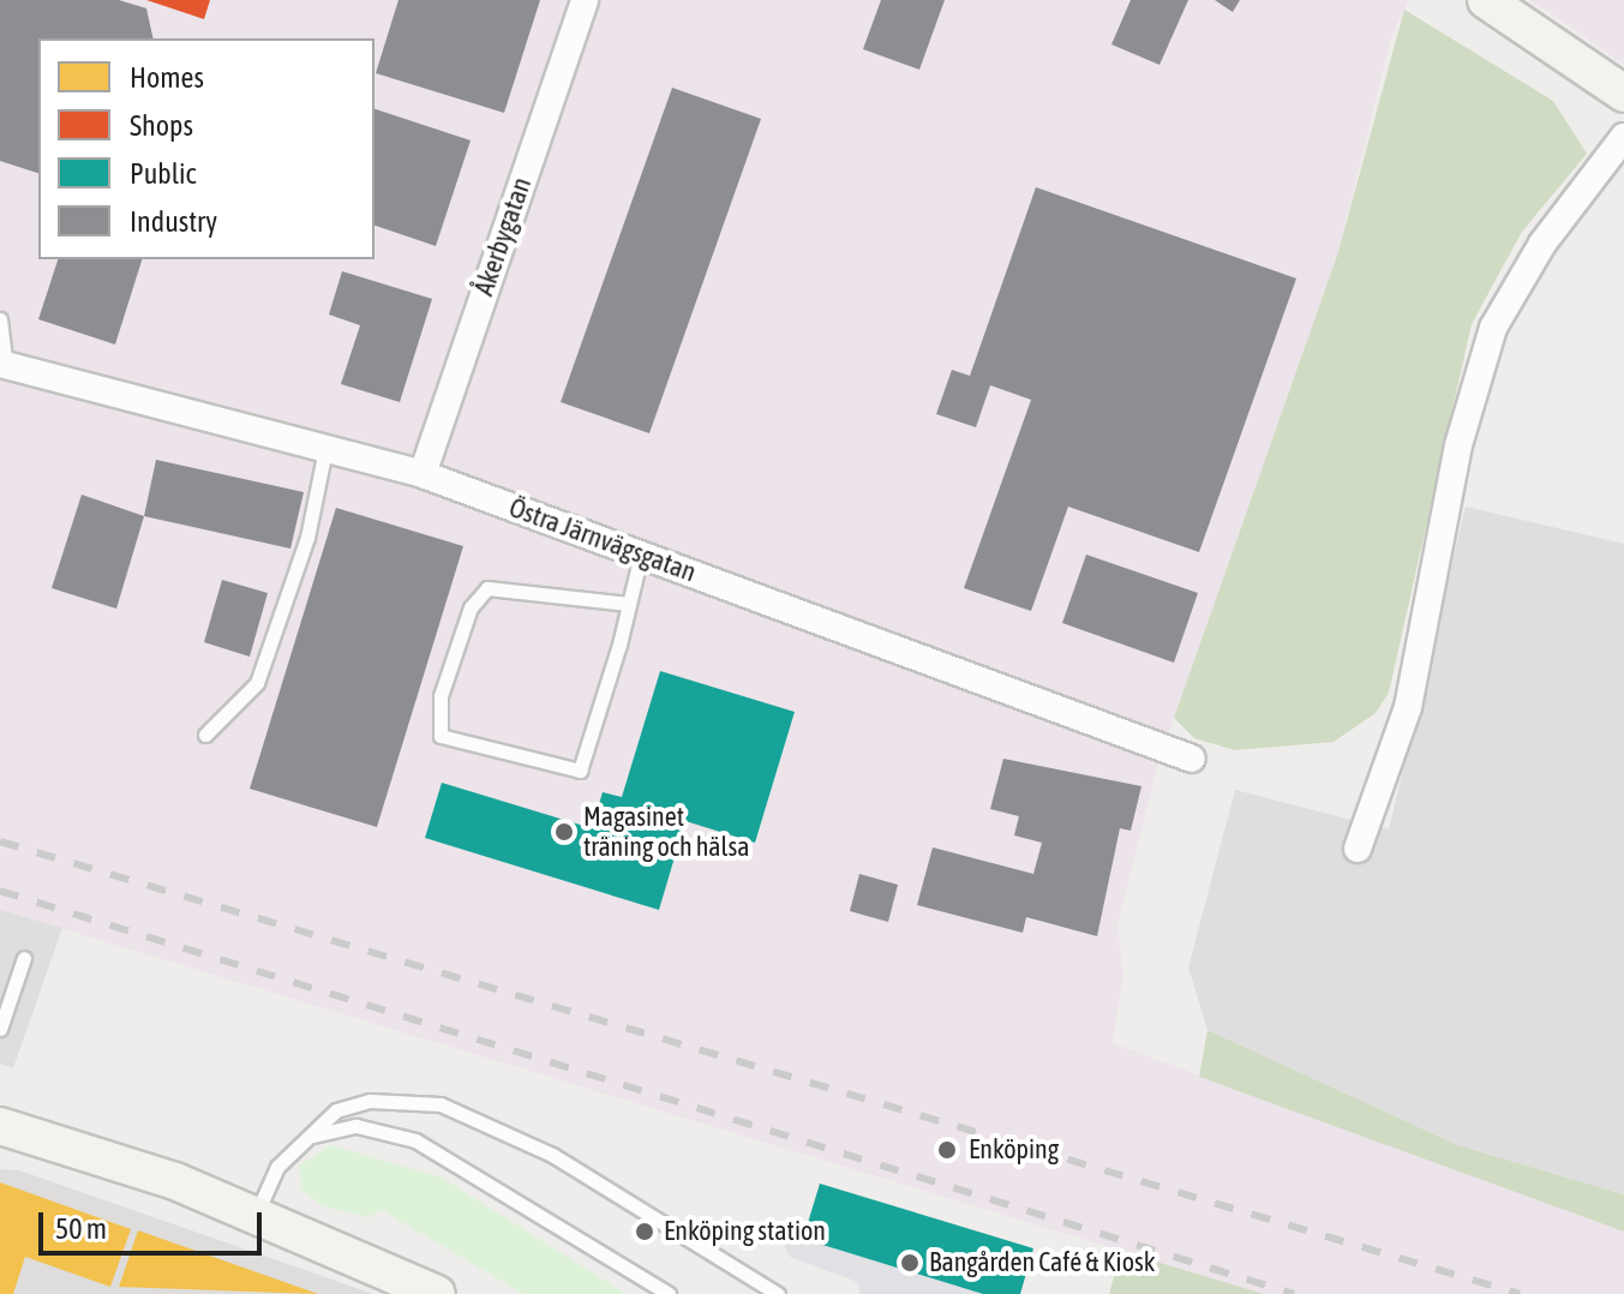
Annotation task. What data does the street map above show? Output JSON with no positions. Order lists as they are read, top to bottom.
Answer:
{
  "streets": {
    "street": ["Åkerbygatan", "Östra Järnvägsgatan"]
  },
  "crossings": [
    ["Åkerbygatan", "Östra Järnvägsgatan"]
  ],
  "places": [
    "Magasinet träning och hälsa",
    "Enköping",
    "Enköping station",
    "Bangården Café & Kiosk"
  ],
  "legend": [
    "Homes",
    "Shops",
    "Public",
    "Industry"
  ],
  "scale_bar": "50 m"
}
